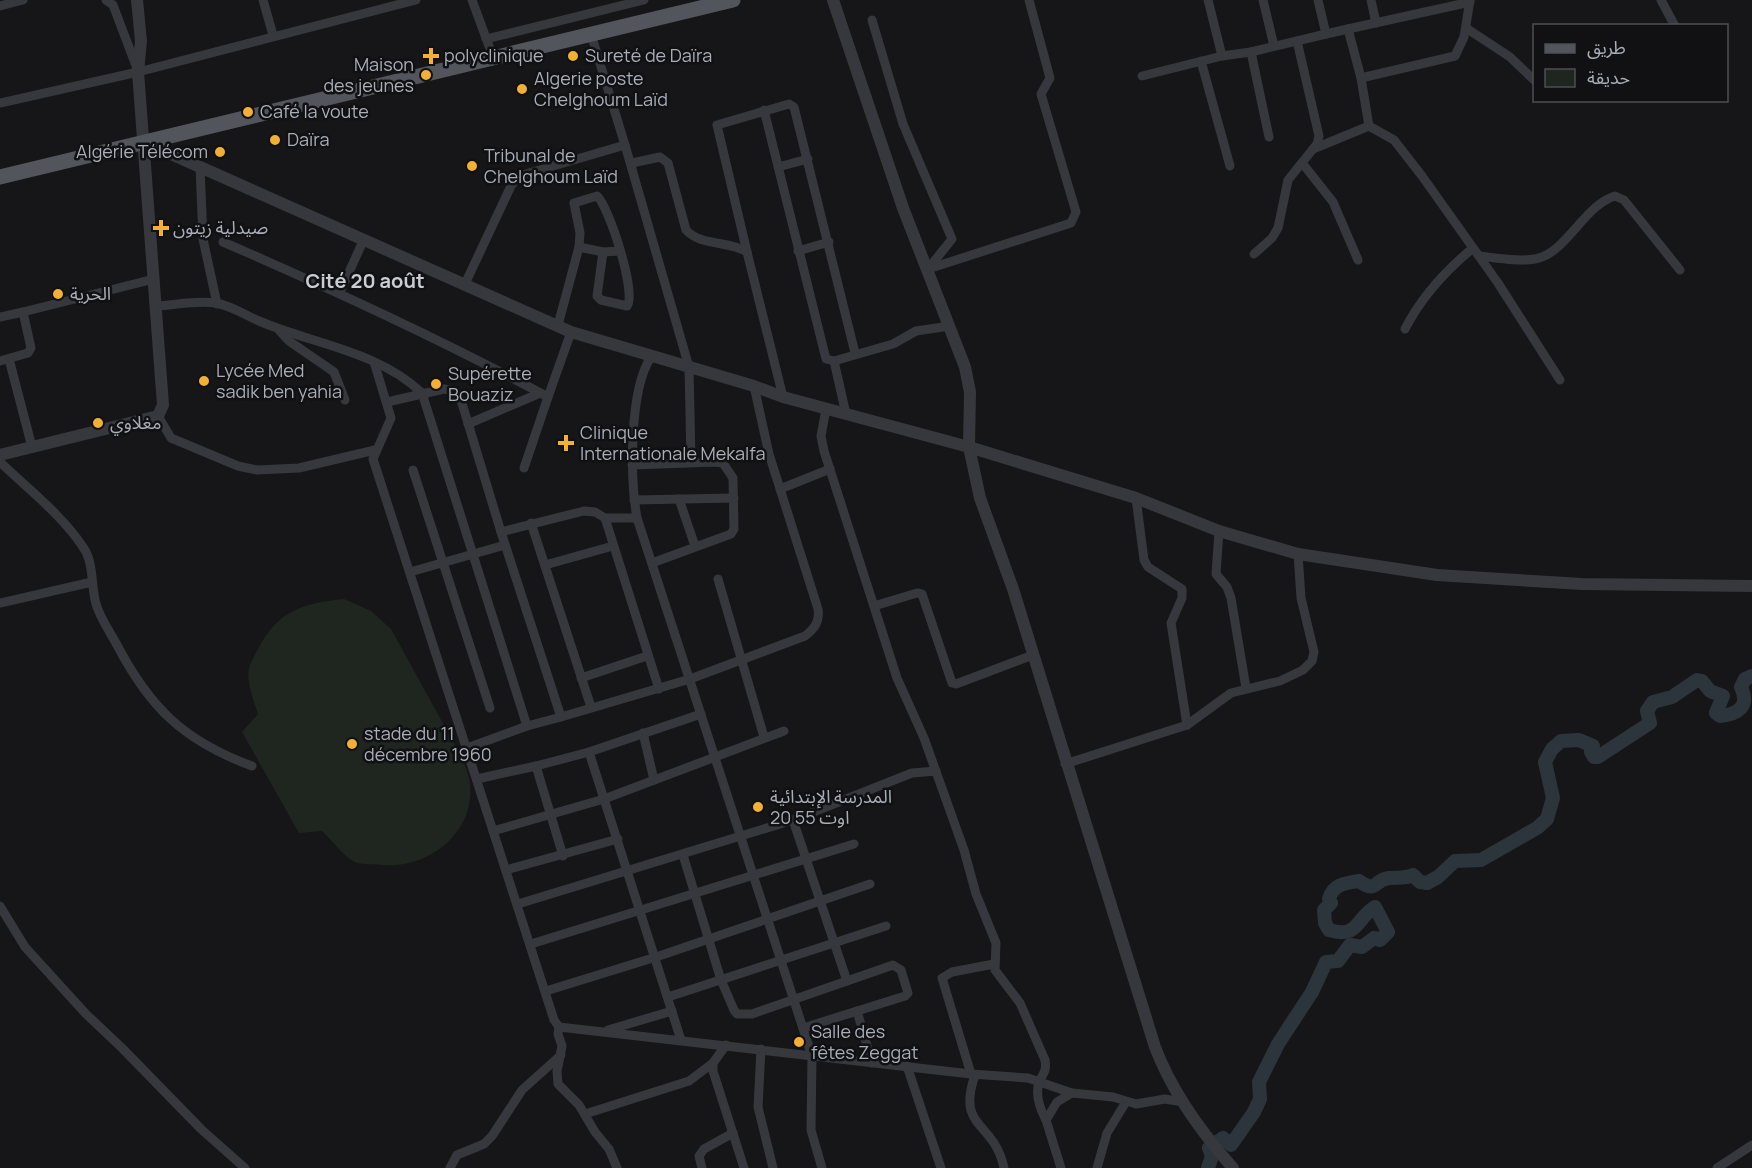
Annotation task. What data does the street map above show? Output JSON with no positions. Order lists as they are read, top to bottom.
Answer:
{
  "districts": ["Cité 20 août"],
  "places": {
    "health": ["polyclinique", "صيدلية زيتون", "Clinique Internationale Mekalfa"],
    "other": [
      "Sureté de Daïra",
      "Maison des jeunes",
      "Algerie poste Chelghoum Laïd",
      "Café la voute",
      "Daïra",
      "Algérie Télécom",
      "Tribunal de Chelghoum Laïd",
      "الحرية",
      "Lycée Med sadik ben yahia",
      "Supérette Bouaziz",
      "مغلاوي",
      "stade du 11 décembre 1960",
      "المدرسة الإبتدائية 20 اوت 55",
      "Salle des fêtes Zeggat"
    ]
  },
  "legend": ["طريق", "حديقة"]
}
